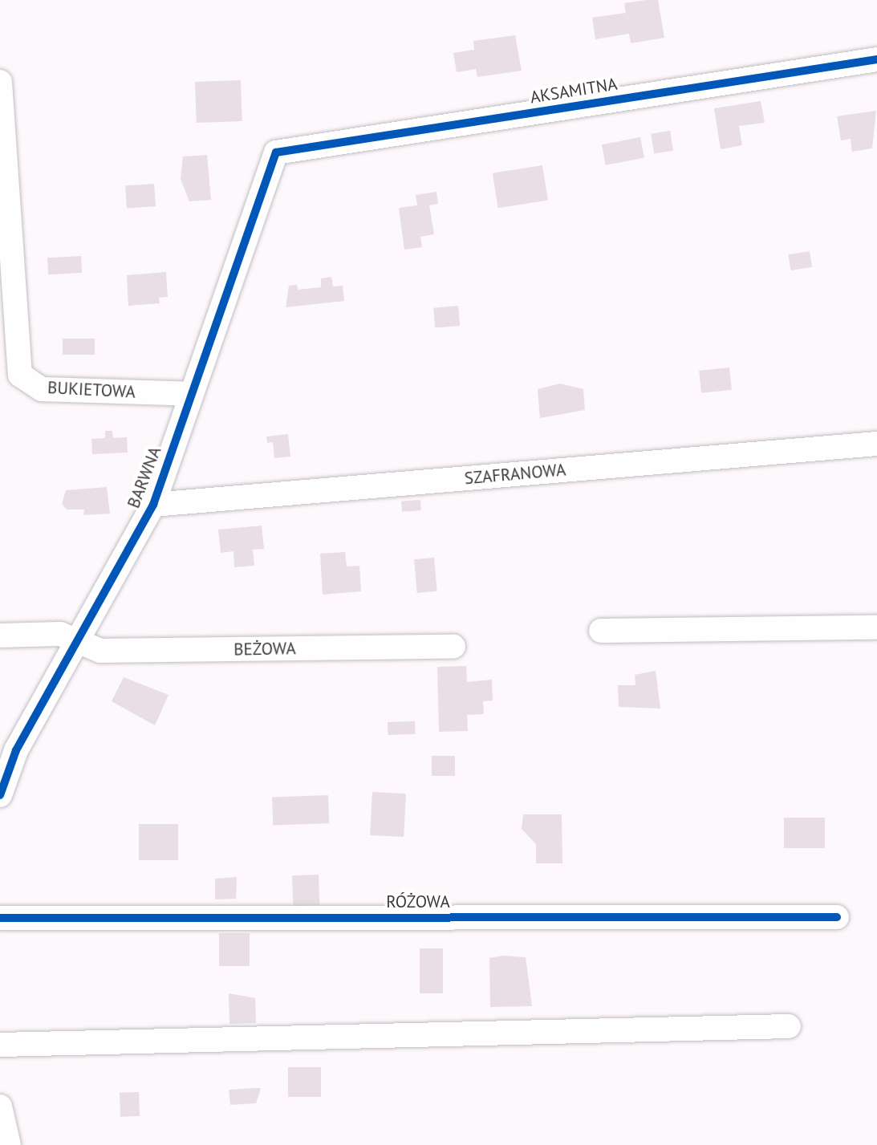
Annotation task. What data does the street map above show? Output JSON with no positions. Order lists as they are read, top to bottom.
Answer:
{
  "streets": {
    "street": [
      "AKSAMITNA",
      "BUKIETOWA",
      "SZAFRANOWA",
      "BARWNA",
      "BEŻOWA",
      "RÓŻOWA"
    ]
  },
  "crossings": [
    ["AKSAMITNA", "BARWNA"],
    ["BUKIETOWA", "BARWNA"],
    ["SZAFRANOWA", "BARWNA"],
    ["BARWNA", "BEŻOWA"]
  ]
}
